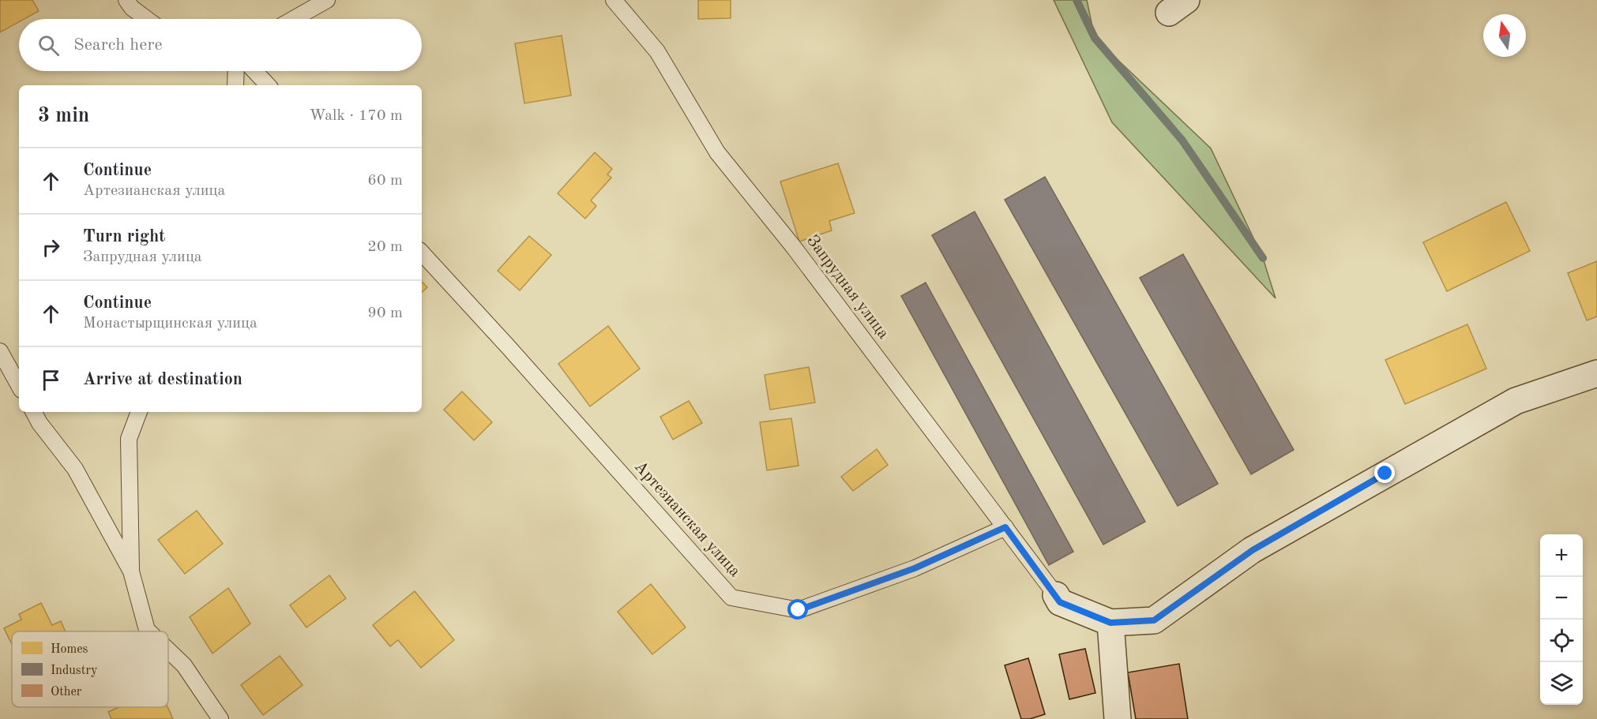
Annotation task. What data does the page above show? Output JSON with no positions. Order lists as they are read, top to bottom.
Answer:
{
  "streets": {
    "lane": ["Запрудная улица", "Артезианская улица"]
  },
  "crossings": [
    ["Запрудная улица", "Артезианская улица"]
  ],
  "legend": ["Homes", "Industry", "Other"],
  "north": "top",
  "page": {
    "search": "Search here",
    "heading": ["3 min", "Walk · 170 m"],
    "list": [
      ["Continue", "Артезианская улица", "60 m"],
      ["Turn right", "Запрудная улица", "20 m"],
      ["Continue", "Монастырщинская улица", "90 m"],
      "Arrive at destination"
    ],
    "map_buttons": ["+", "−"]
  }
}
